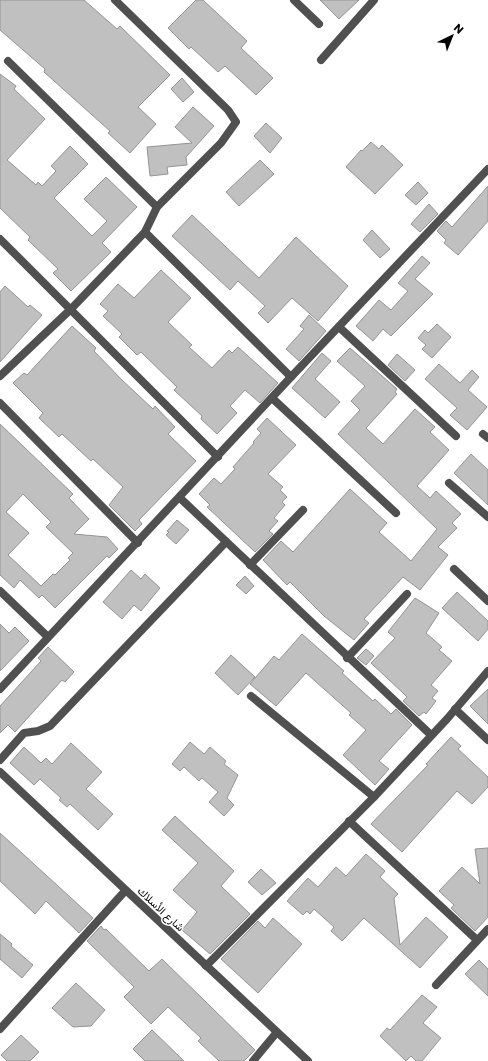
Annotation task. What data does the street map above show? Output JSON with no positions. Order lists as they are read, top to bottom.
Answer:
{
  "streets": {
    "street": ["شارع الأسلاك"]
  },
  "north": "top right"
}
